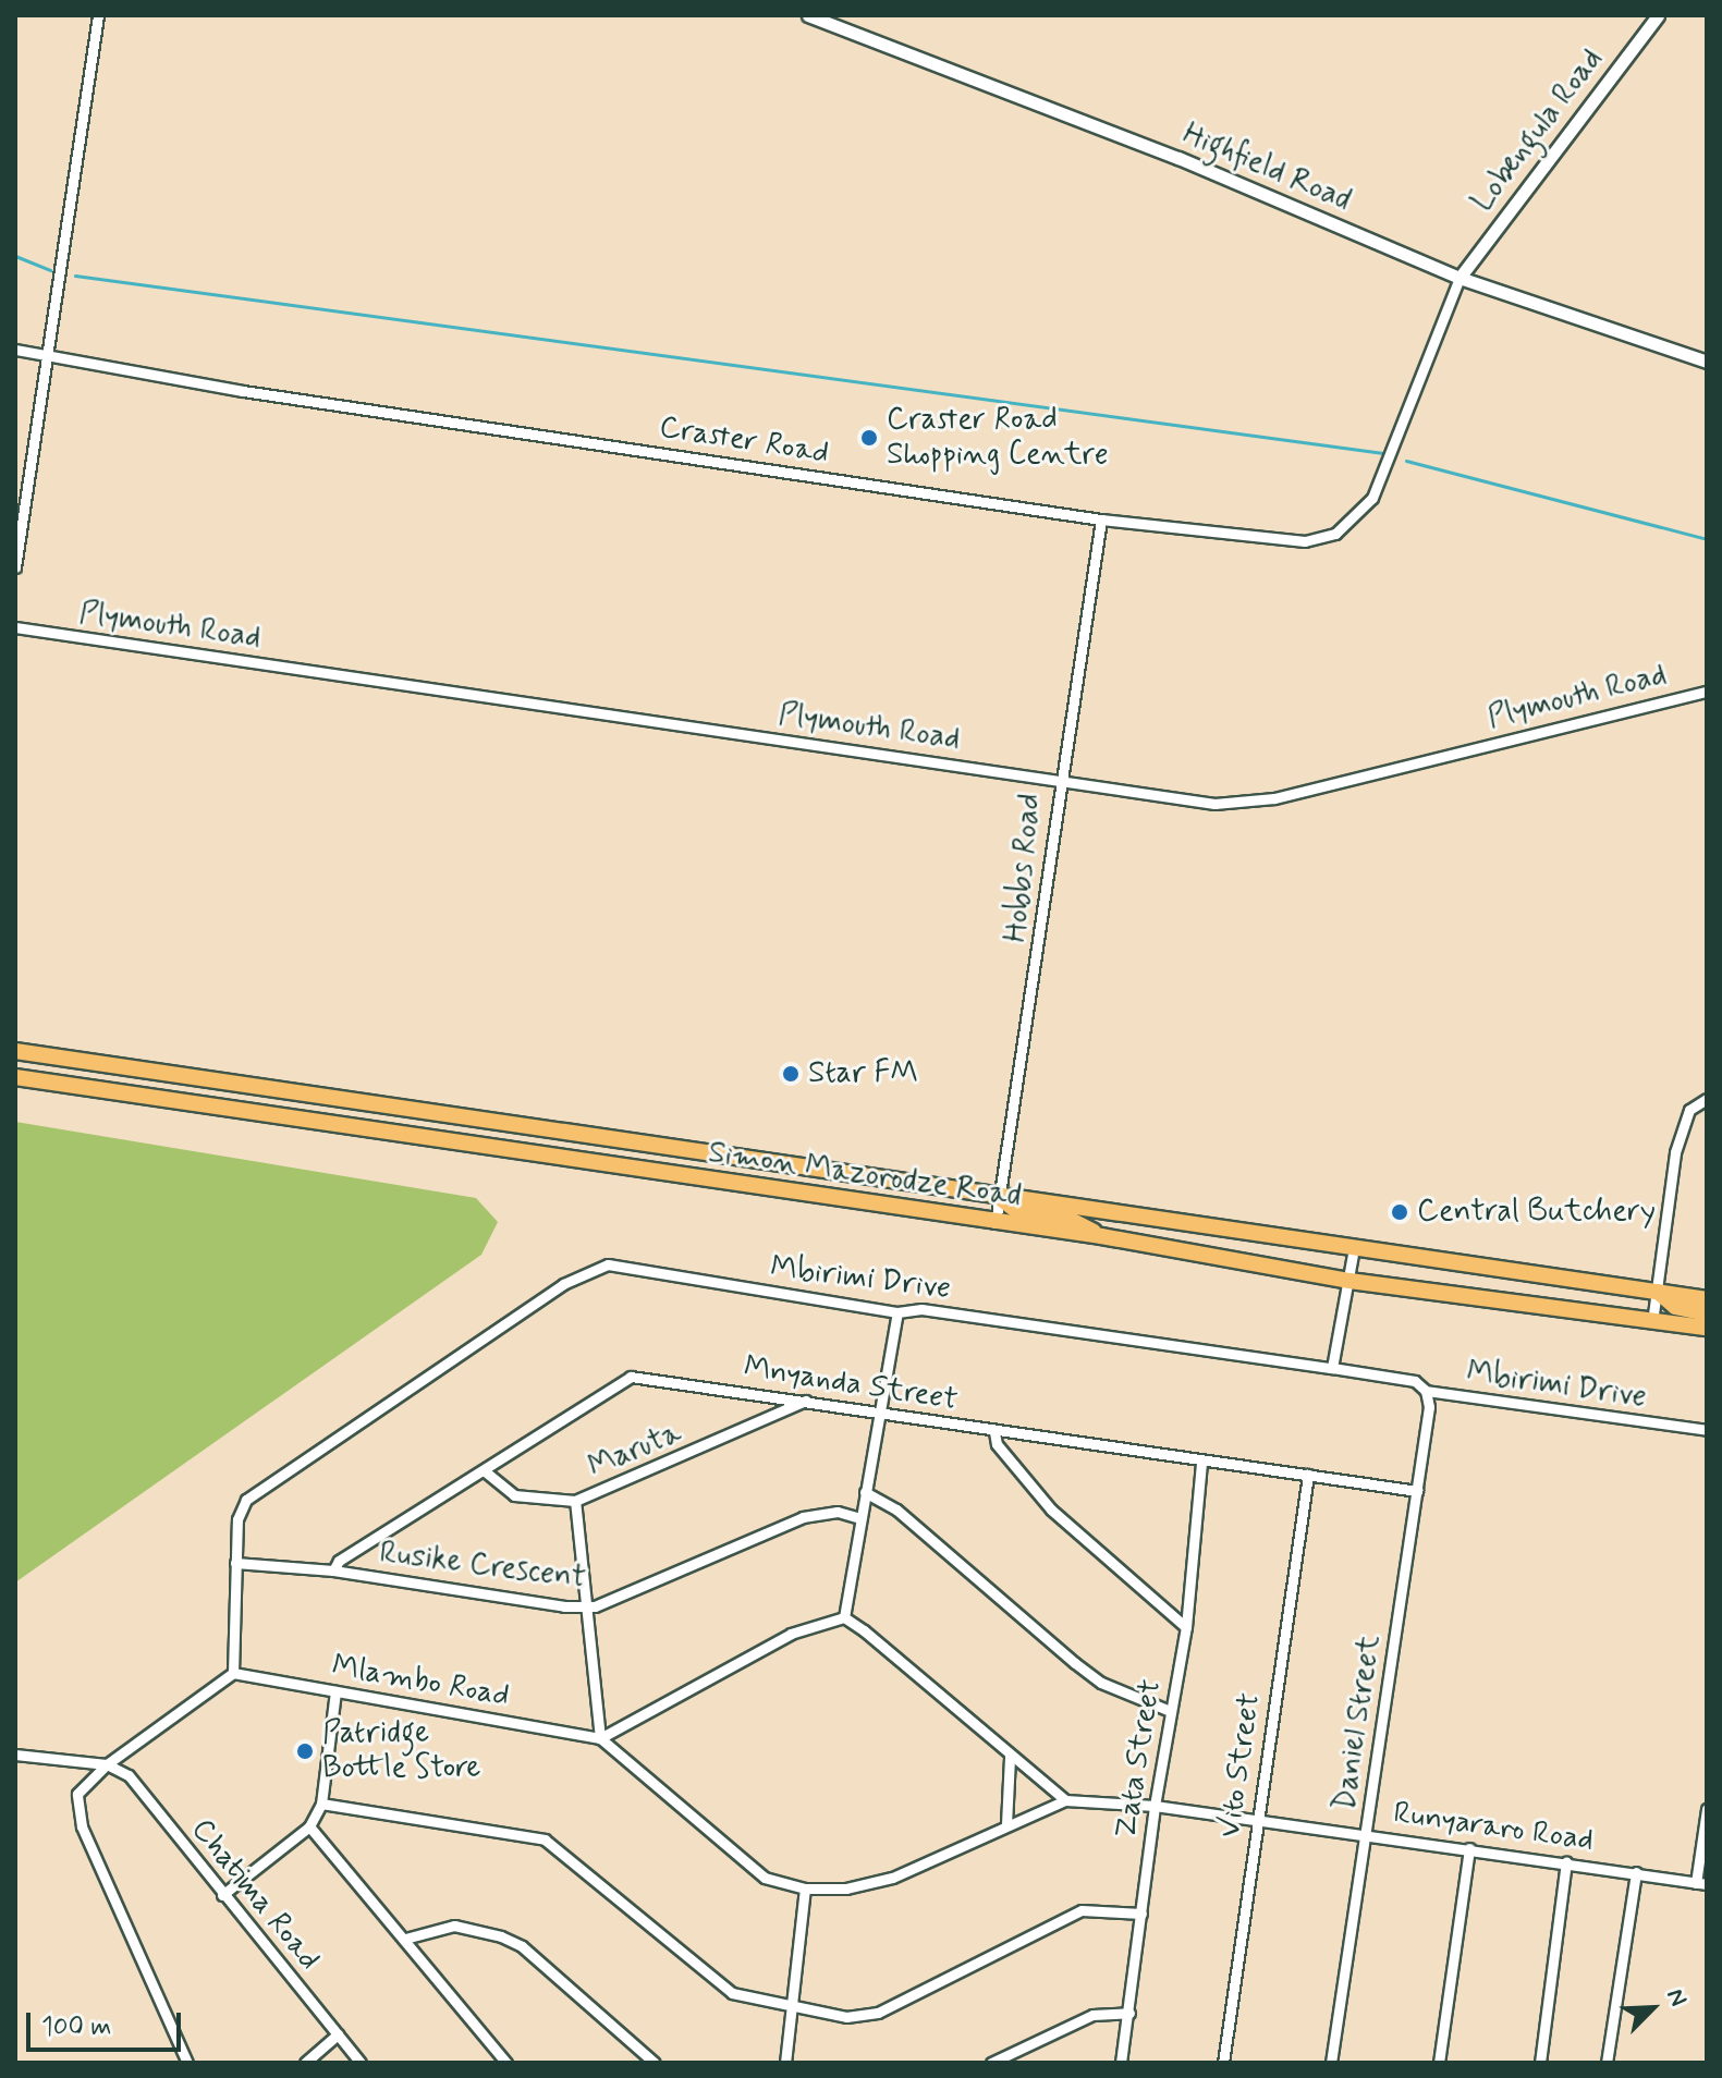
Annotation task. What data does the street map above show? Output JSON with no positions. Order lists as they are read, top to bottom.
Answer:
{
  "streets": {
    "highway": ["Simon Mazorodze Road"],
    "street": [
      "Lobengula Road",
      "Highfield Road",
      "Craster Road",
      "Plymouth Road",
      "Hobbs Road",
      "Mbirimi Drive",
      "Mnyanda Street",
      "Maruta",
      "Rusike Crescent",
      "Mlambo Road",
      "Daniel Street",
      "Zata Street",
      "Vito Street",
      "Runyararo Road",
      "Chatima Road"
    ]
  },
  "crossings": [
    ["Lobengula Road", "Highfield Road"],
    ["Lobengula Road", "Craster Road"],
    ["Highfield Road", "Craster Road"],
    ["Craster Road", "Hobbs Road"],
    ["Plymouth Road", "Hobbs Road"],
    ["Hobbs Road", "Simon Mazorodze Road"],
    ["Mbirimi Drive", "Rusike Crescent"],
    ["Mbirimi Drive", "Mlambo Road"],
    ["Mbirimi Drive", "Daniel Street"],
    ["Mnyanda Street", "Maruta"],
    ["Mnyanda Street", "Rusike Crescent"],
    ["Mnyanda Street", "Daniel Street"],
    ["Mnyanda Street", "Zata Street"],
    ["Mnyanda Street", "Vito Street"],
    ["Daniel Street", "Runyararo Road"],
    ["Zata Street", "Runyararo Road"],
    ["Vito Street", "Runyararo Road"]
  ],
  "places": [
    "Craster Road Shopping Centre",
    "Star FM",
    "Central Butchery",
    "Patridge Bottle Store"
  ],
  "scale_bar": "100 m",
  "north": "top right"
}
